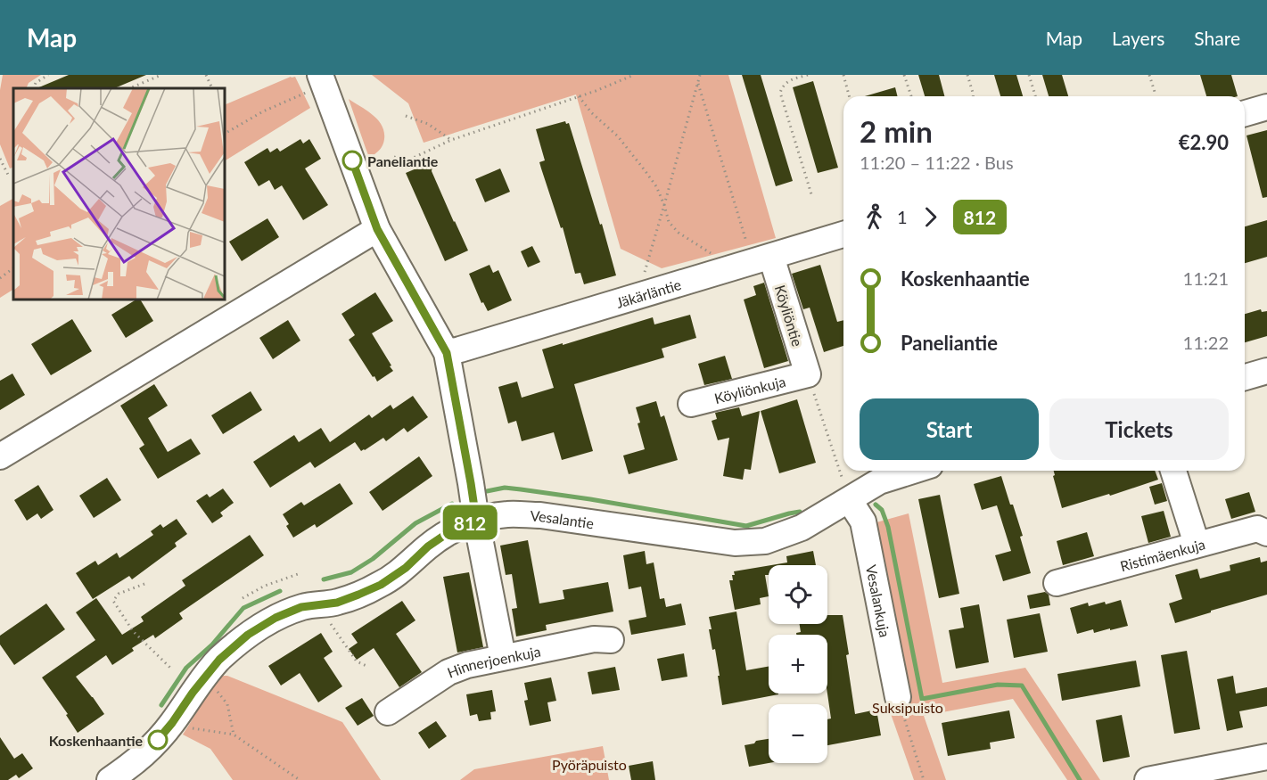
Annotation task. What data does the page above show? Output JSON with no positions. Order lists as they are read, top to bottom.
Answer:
{
  "streets": {
    "street": [
      "Jäkärläntie",
      "Köyliöntie",
      "Köyliönkuja",
      "Vesalantie",
      "Ristimäenkuja",
      "Vesalankuja",
      "Hinnerjoenkuja"
    ]
  },
  "crossings": [
    ["Jäkärläntie", "Köyliöntie"],
    ["Köyliöntie", "Köyliönkuja"]
  ],
  "parks": ["Suksipuisto", "Pyöräpuisto"],
  "places": ["Paneliantie", "Koskenhaantie"],
  "lines": ["bus line 812"],
  "page": {
    "header": "Map",
    "nav": ["Map", "Layers", "Share"],
    "on_map": "812",
    "heading": ["2 min", "11:20 – 11:22 · Bus", "€2.90"],
    "legs": ["1", "812"],
    "list": [
      {
        "name": "Koskenhaantie",
        "value": "11:21"
      },
      {
        "name": "Paneliantie",
        "value": "11:22"
      }
    ],
    "buttons": ["Start", "Tickets"],
    "map_buttons": ["+", "−"]
  }
}
